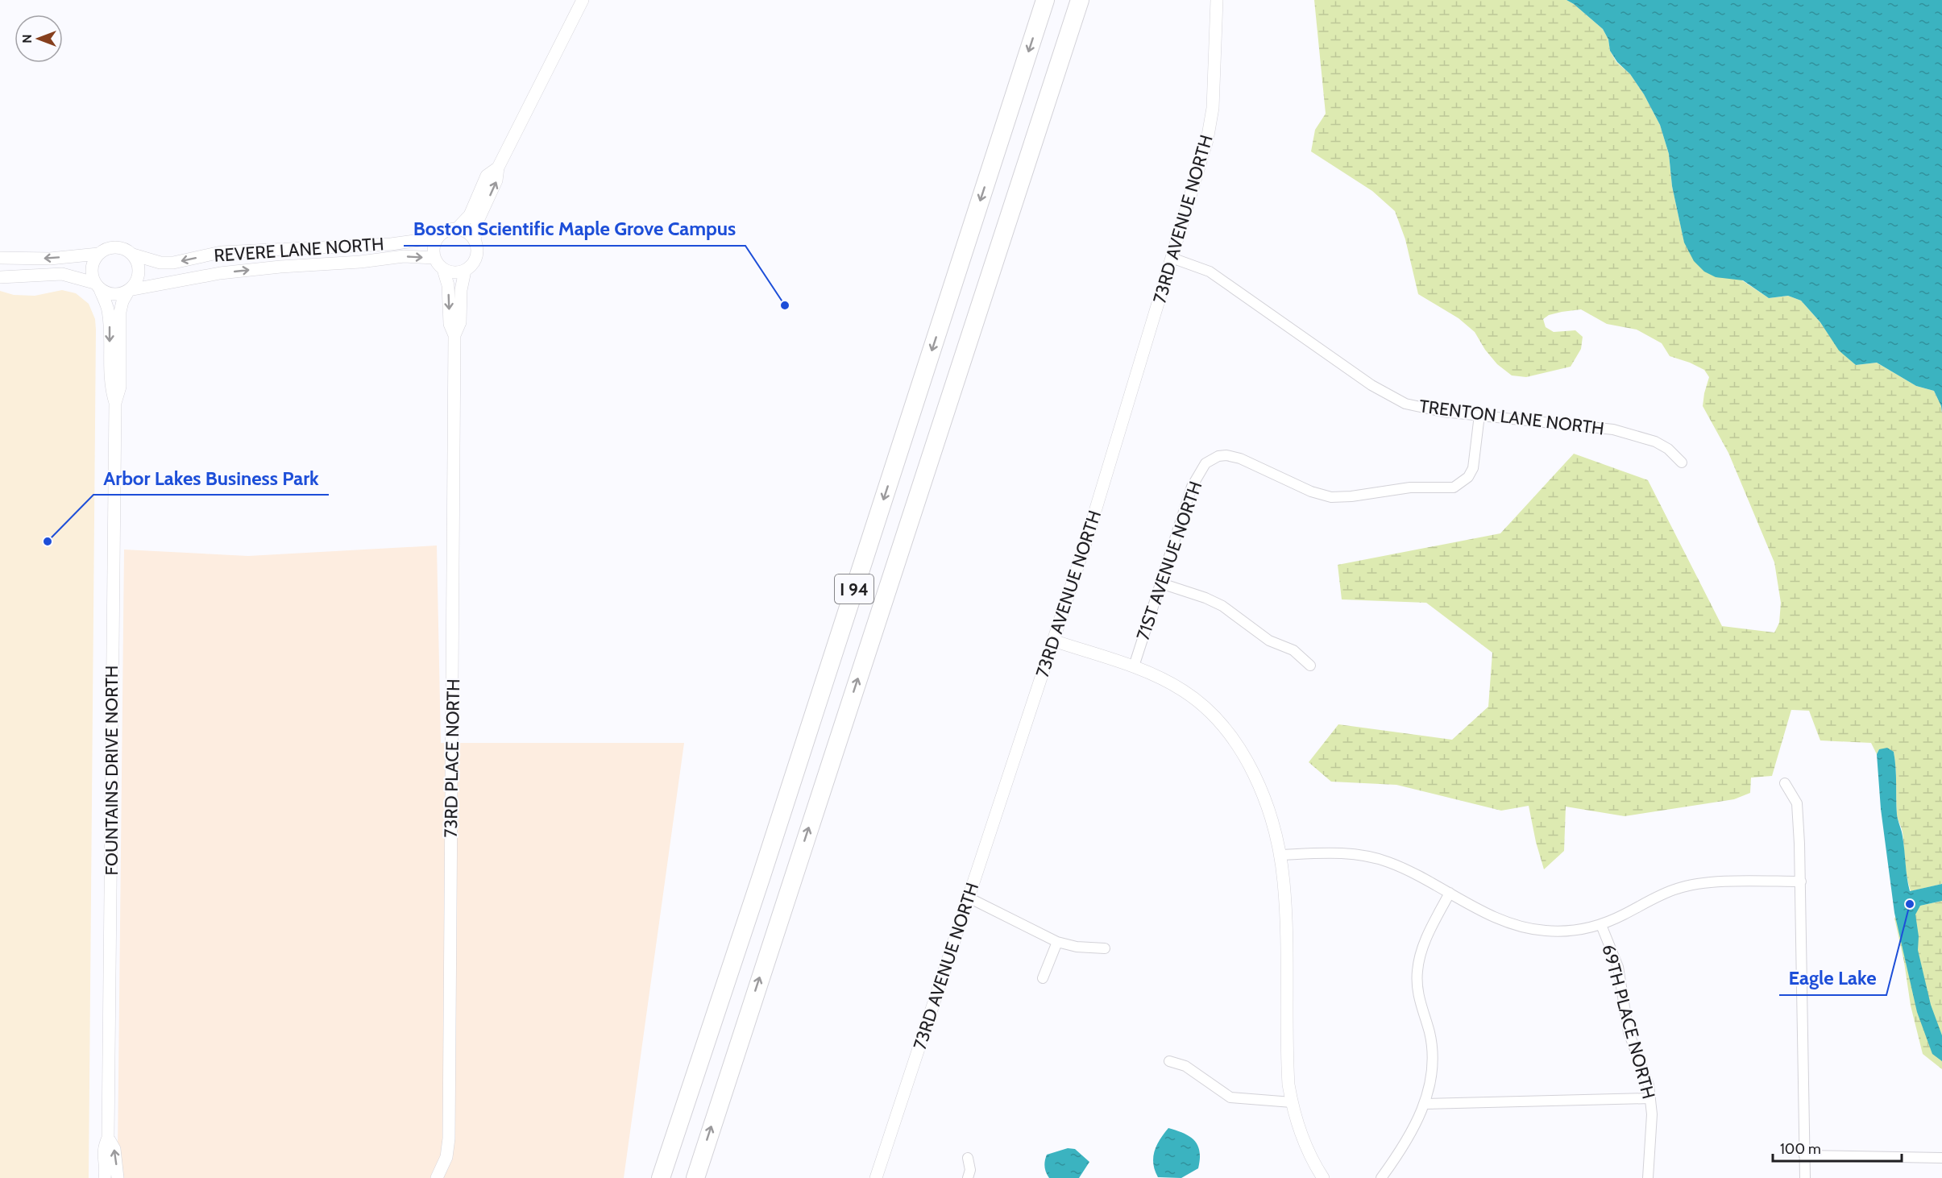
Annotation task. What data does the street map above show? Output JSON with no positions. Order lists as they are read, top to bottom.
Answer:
{
  "streets": {
    "highway": ["I 94"],
    "street": [
      "73RD AVENUE NORTH",
      "REVERE LANE NORTH",
      "TRENTON LANE NORTH",
      "71ST AVENUE NORTH",
      "73RD PLACE NORTH",
      "FOUNTAINS DRIVE NORTH",
      "69TH PLACE NORTH"
    ]
  },
  "crossings": [
    ["73RD AVENUE NORTH", "TRENTON LANE NORTH"],
    ["REVERE LANE NORTH", "73RD PLACE NORTH"],
    ["REVERE LANE NORTH", "FOUNTAINS DRIVE NORTH"],
    ["TRENTON LANE NORTH", "71ST AVENUE NORTH"]
  ],
  "places": ["Boston Scientific Maple Grove Campus", "Arbor Lakes Business Park", "Eagle Lake"],
  "scale_bar": "100 m",
  "north": "left"
}
